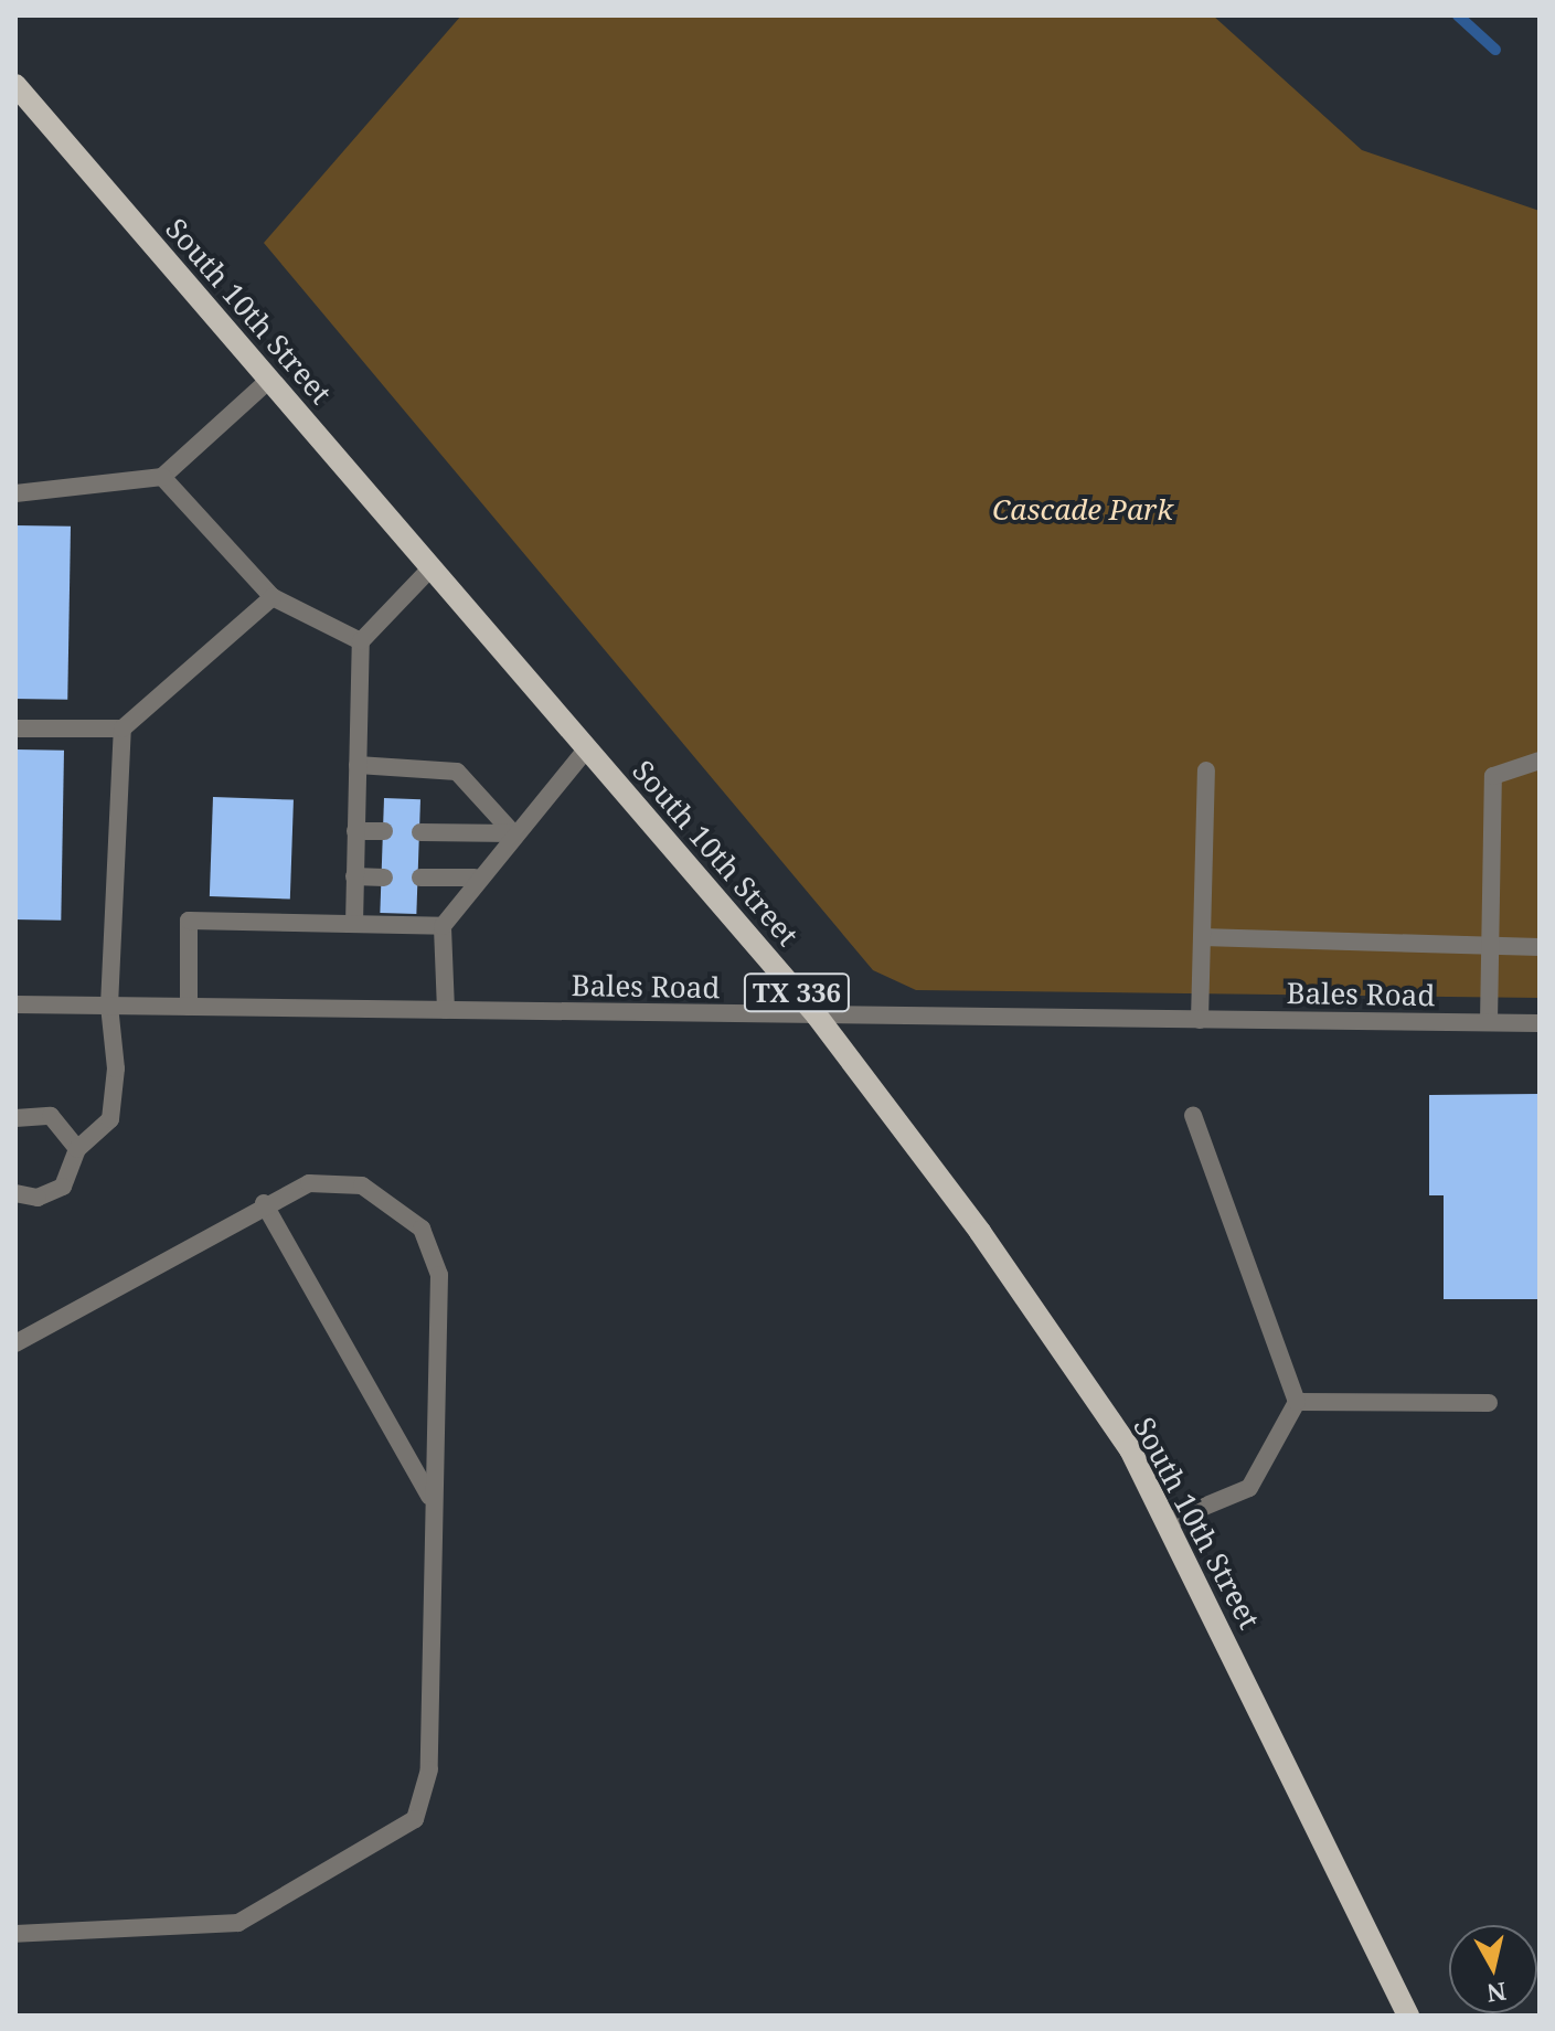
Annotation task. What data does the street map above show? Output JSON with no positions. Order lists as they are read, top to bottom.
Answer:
{
  "streets": {
    "main road": ["South 10th Street", "TX 336"],
    "street": ["Bales Road"]
  },
  "crossings": [
    ["South 10th Street", "Bales Road"]
  ],
  "parks": ["Cascade Park"],
  "north": "bottom"
}
